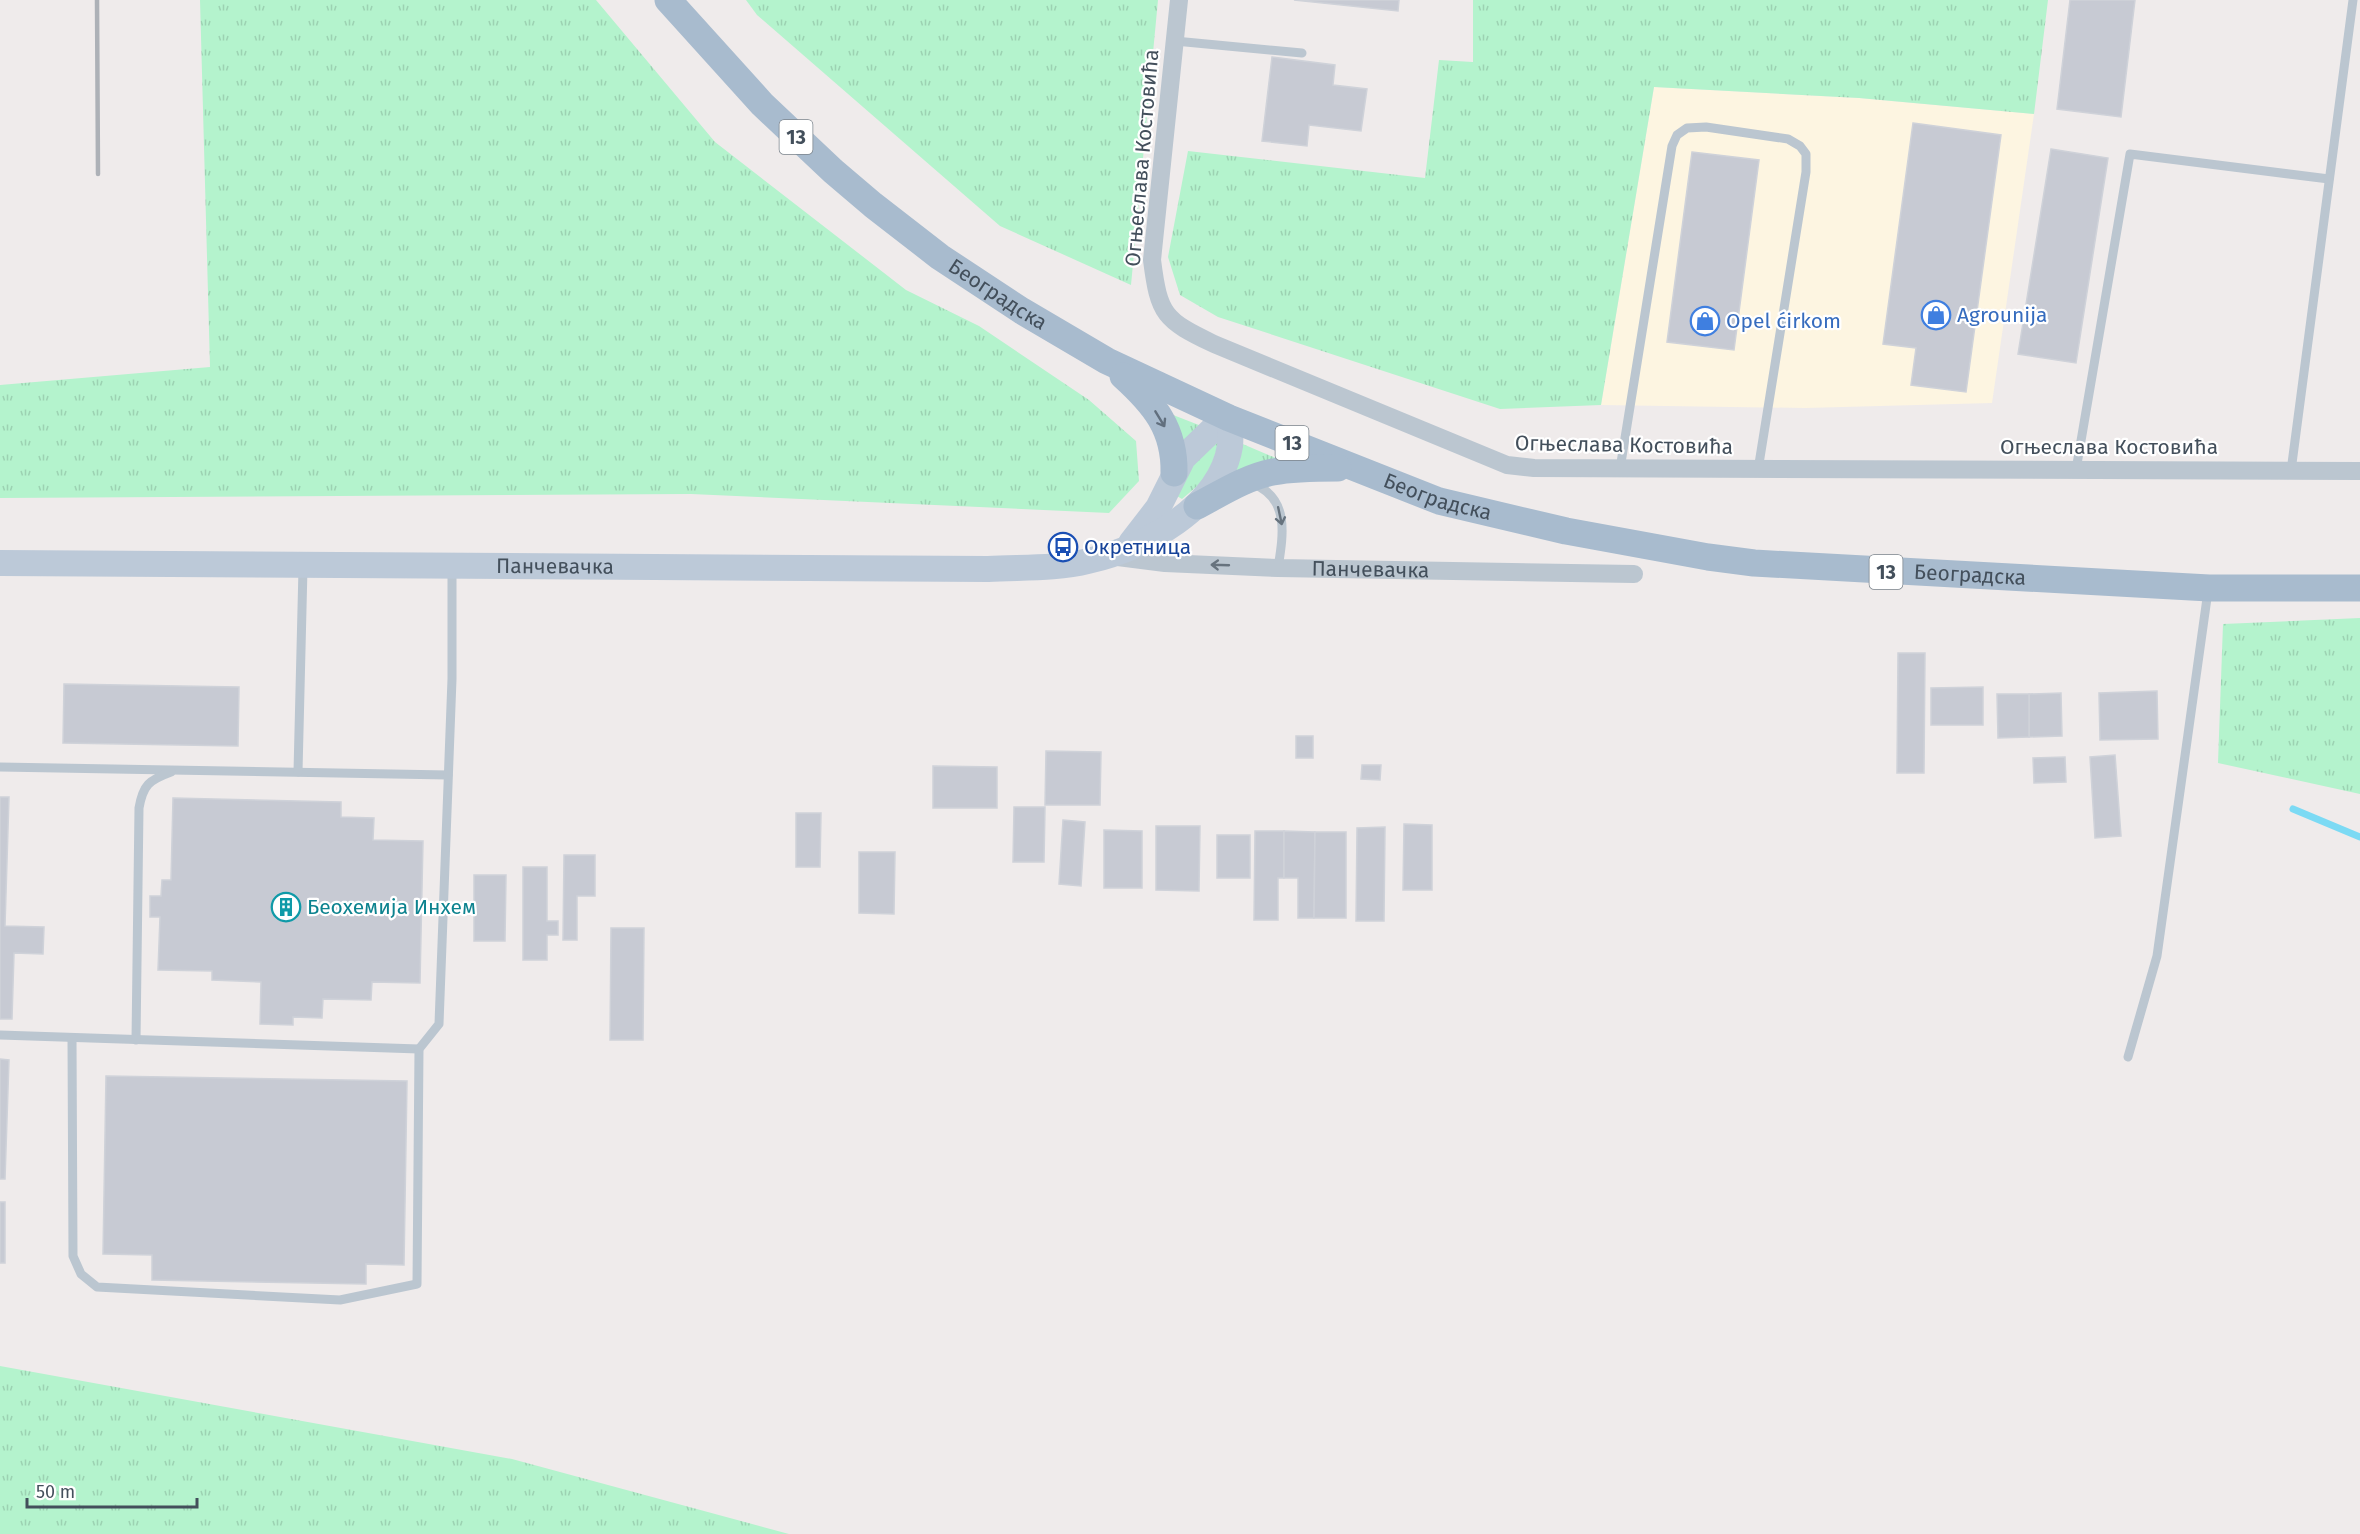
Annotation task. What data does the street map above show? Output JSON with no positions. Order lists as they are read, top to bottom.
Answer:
{
  "streets": {
    "main road": ["13", "Београдска"],
    "street": ["Огњеслава Костовића", "Панчевачка"]
  },
  "places": {
    "shop": ["Agrounija", "Opel ćirkom"],
    "bus stop": ["Окретница"],
    "building": ["Беохемија Инхем"]
  },
  "scale_bar": "50 m"
}
